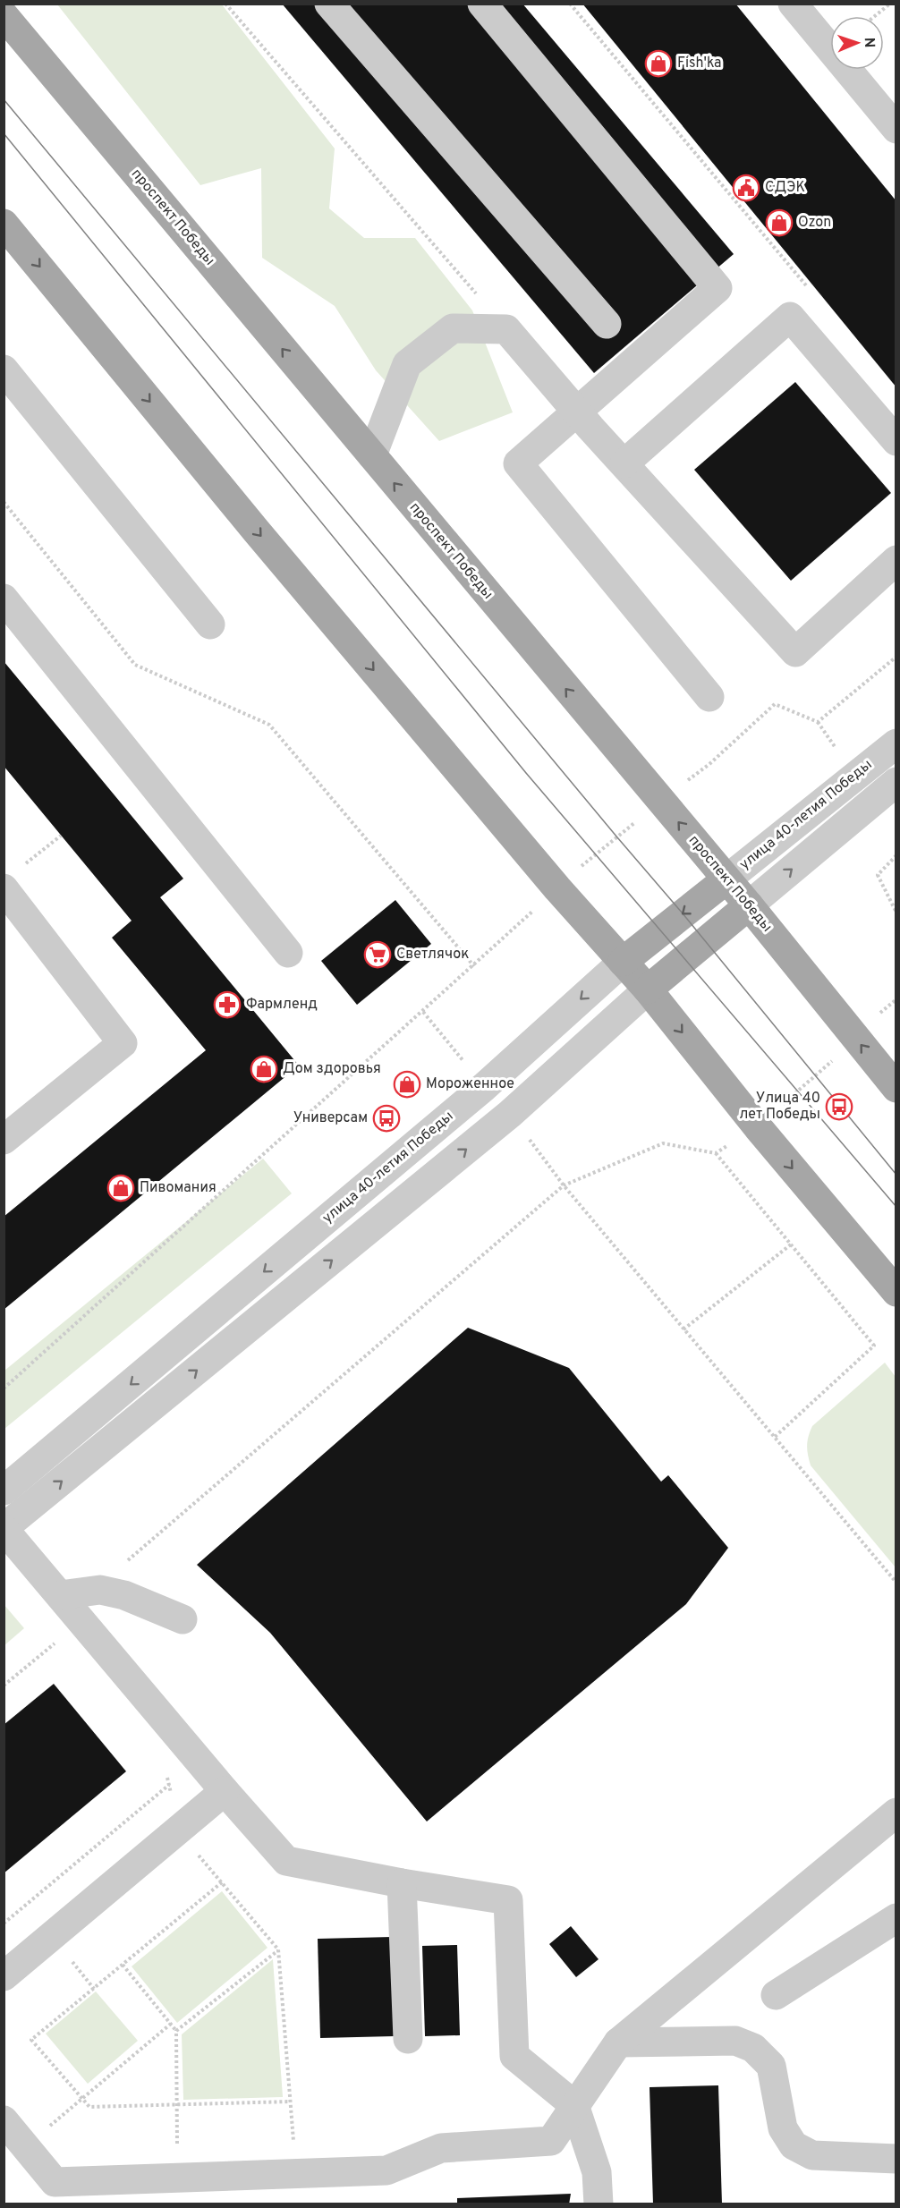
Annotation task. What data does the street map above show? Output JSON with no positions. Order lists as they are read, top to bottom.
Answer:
{
  "streets": {
    "main road": ["проспект Победы", "улица 40-летия Победы"]
  },
  "crossings": [
    ["проспект Победы", "улица 40-летия Победы"]
  ],
  "places": {
    "shop": [
      "Fish'ka",
      "Ozon",
      "Дом здоровья",
      "Мороженное",
      "Пивомания"
    ],
    "public building": ["СДЭК"],
    "supermarket": ["Светлячок"],
    "pharmacy": ["Фармленд"],
    "bus stop": ["Улица 40 лет Победы", "Универсам"]
  },
  "north": "right"
}
